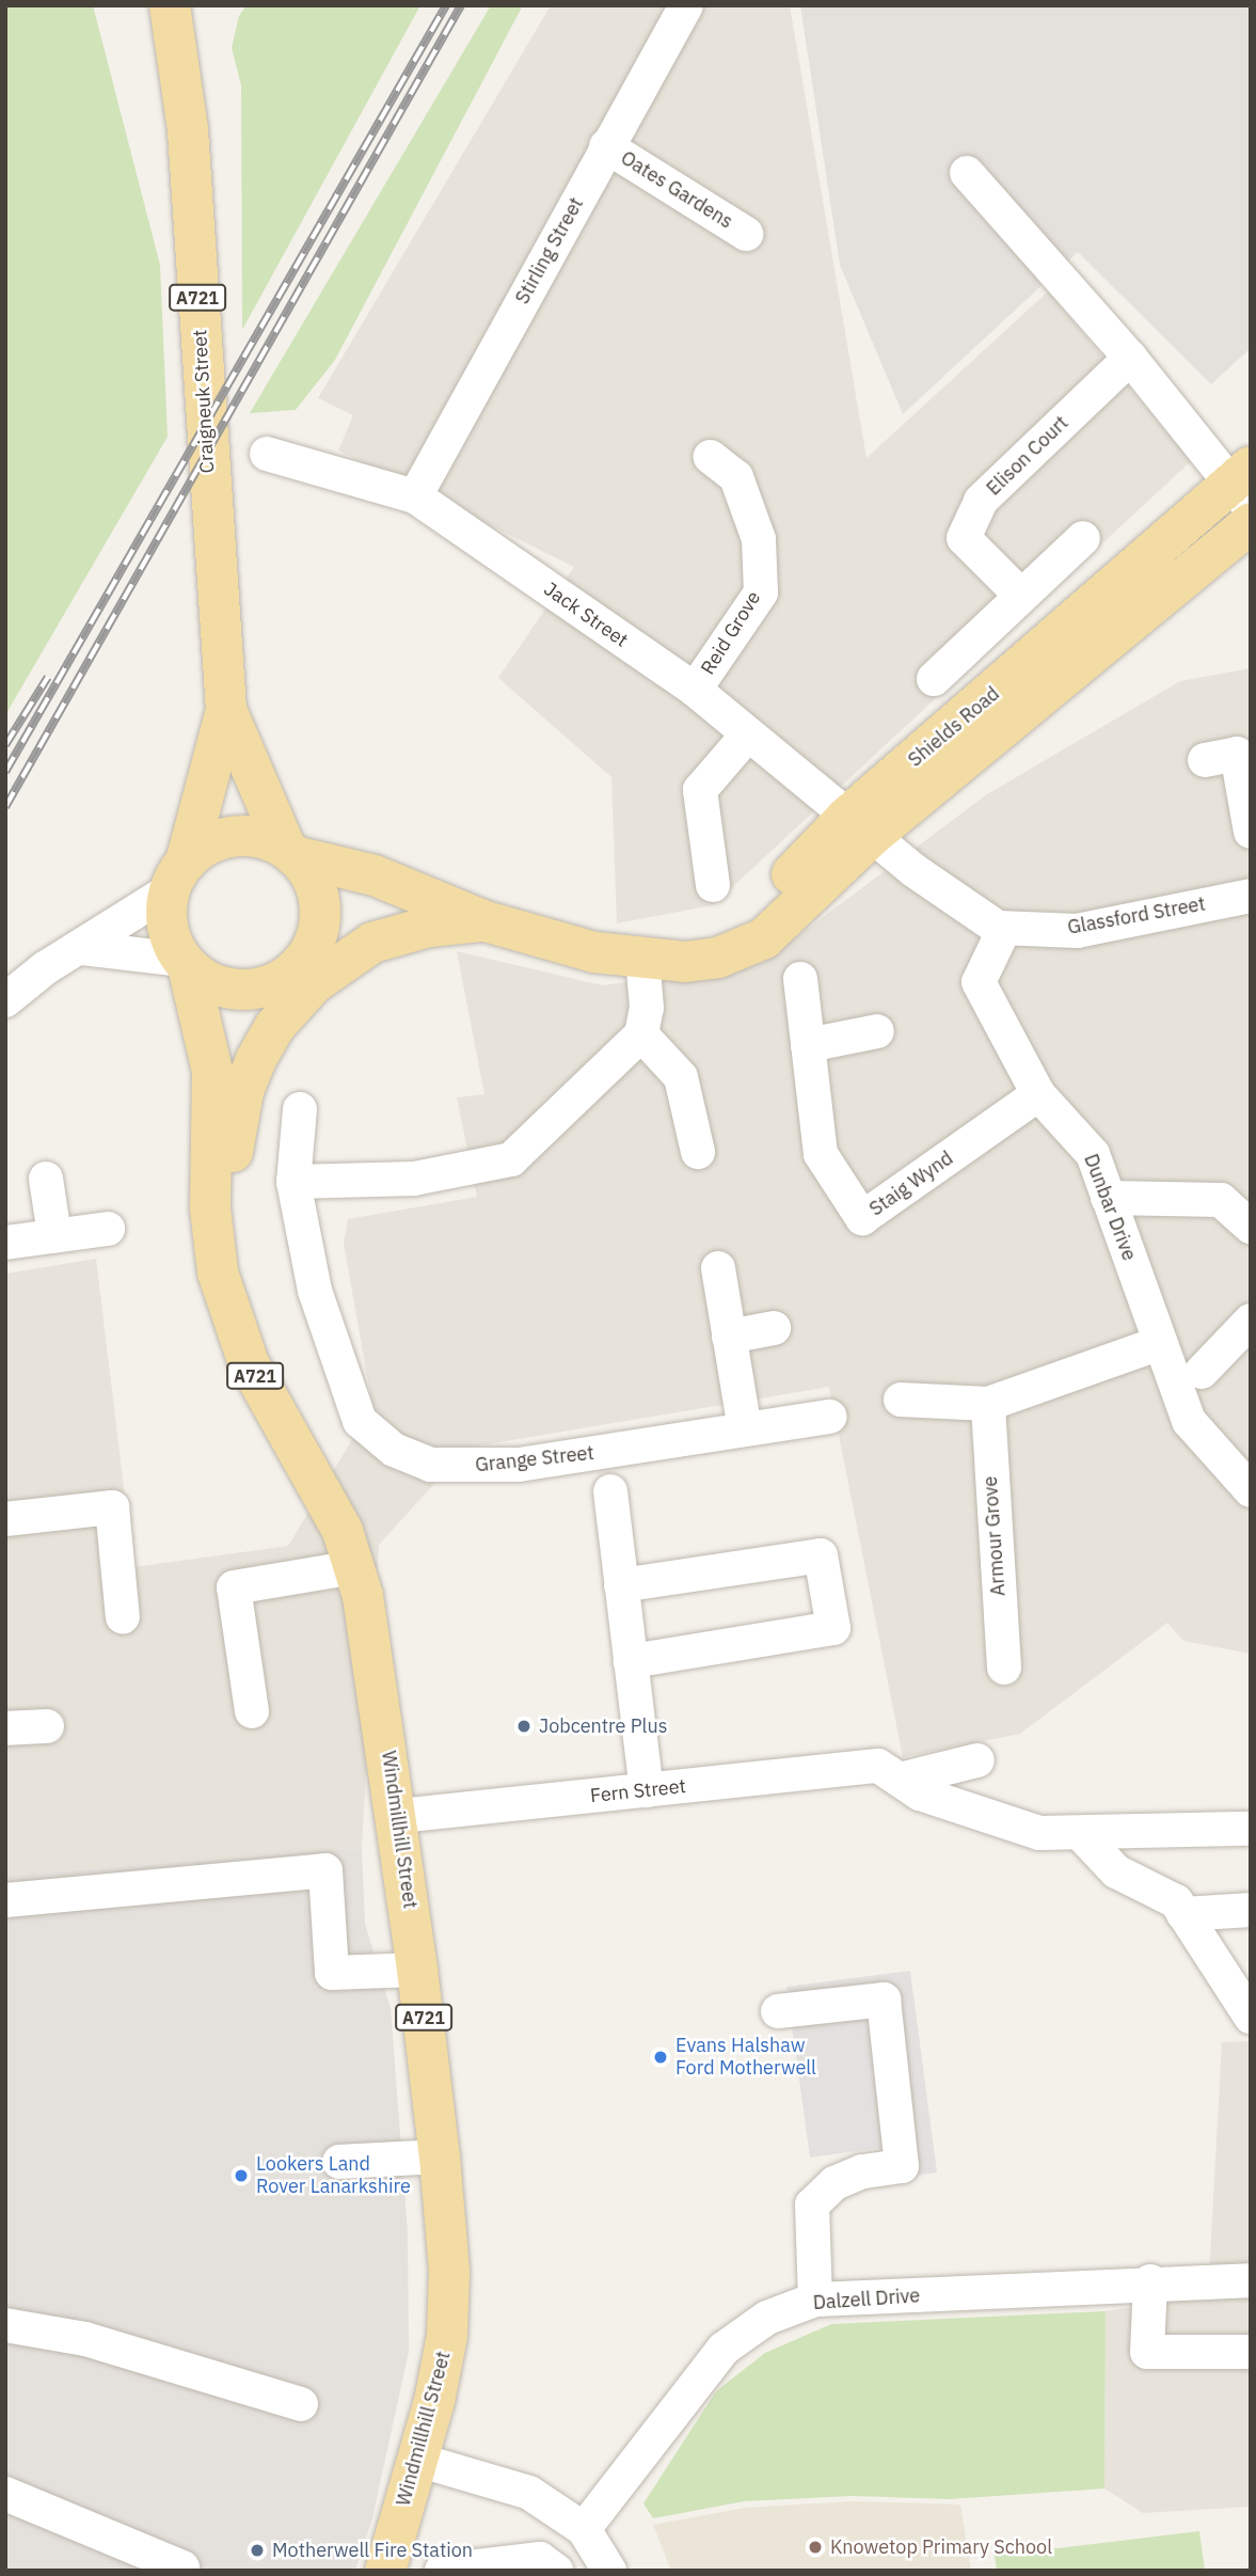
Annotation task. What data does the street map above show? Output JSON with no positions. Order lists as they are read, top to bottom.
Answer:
{
  "streets": {
    "main road": [
      "A721",
      "Craigneuk Street",
      "Shields Road",
      "Windmillhill Street"
    ],
    "street": [
      "Oates Gardens",
      "Stirling Street",
      "Elison Court",
      "Jack Street",
      "Reid Grove",
      "Glassford Street",
      "Staig Wynd",
      "Dunbar Drive",
      "Grange Street",
      "Armour Grove",
      "Fern Street",
      "Dalzell Drive"
    ]
  },
  "crossings": [
    ["Oates Gardens", "Stirling Street"],
    ["Stirling Street", "Jack Street"],
    ["Craigneuk Street", "Shields Road"],
    ["Craigneuk Street", "Windmillhill Street"],
    ["Jack Street", "Reid Grove"],
    ["Jack Street", "Shields Road"],
    ["Shields Road", "Windmillhill Street"],
    ["Glassford Street", "Dunbar Drive"],
    ["Staig Wynd", "Dunbar Drive"],
    ["Fern Street", "Windmillhill Street"]
  ],
  "places": [
    "Jobcentre Plus",
    "Evans Halshaw Ford Motherwell",
    "Lookers Land Rover Lanarkshire",
    "Knowetop Primary School",
    "Motherwell Fire Station"
  ]
}
